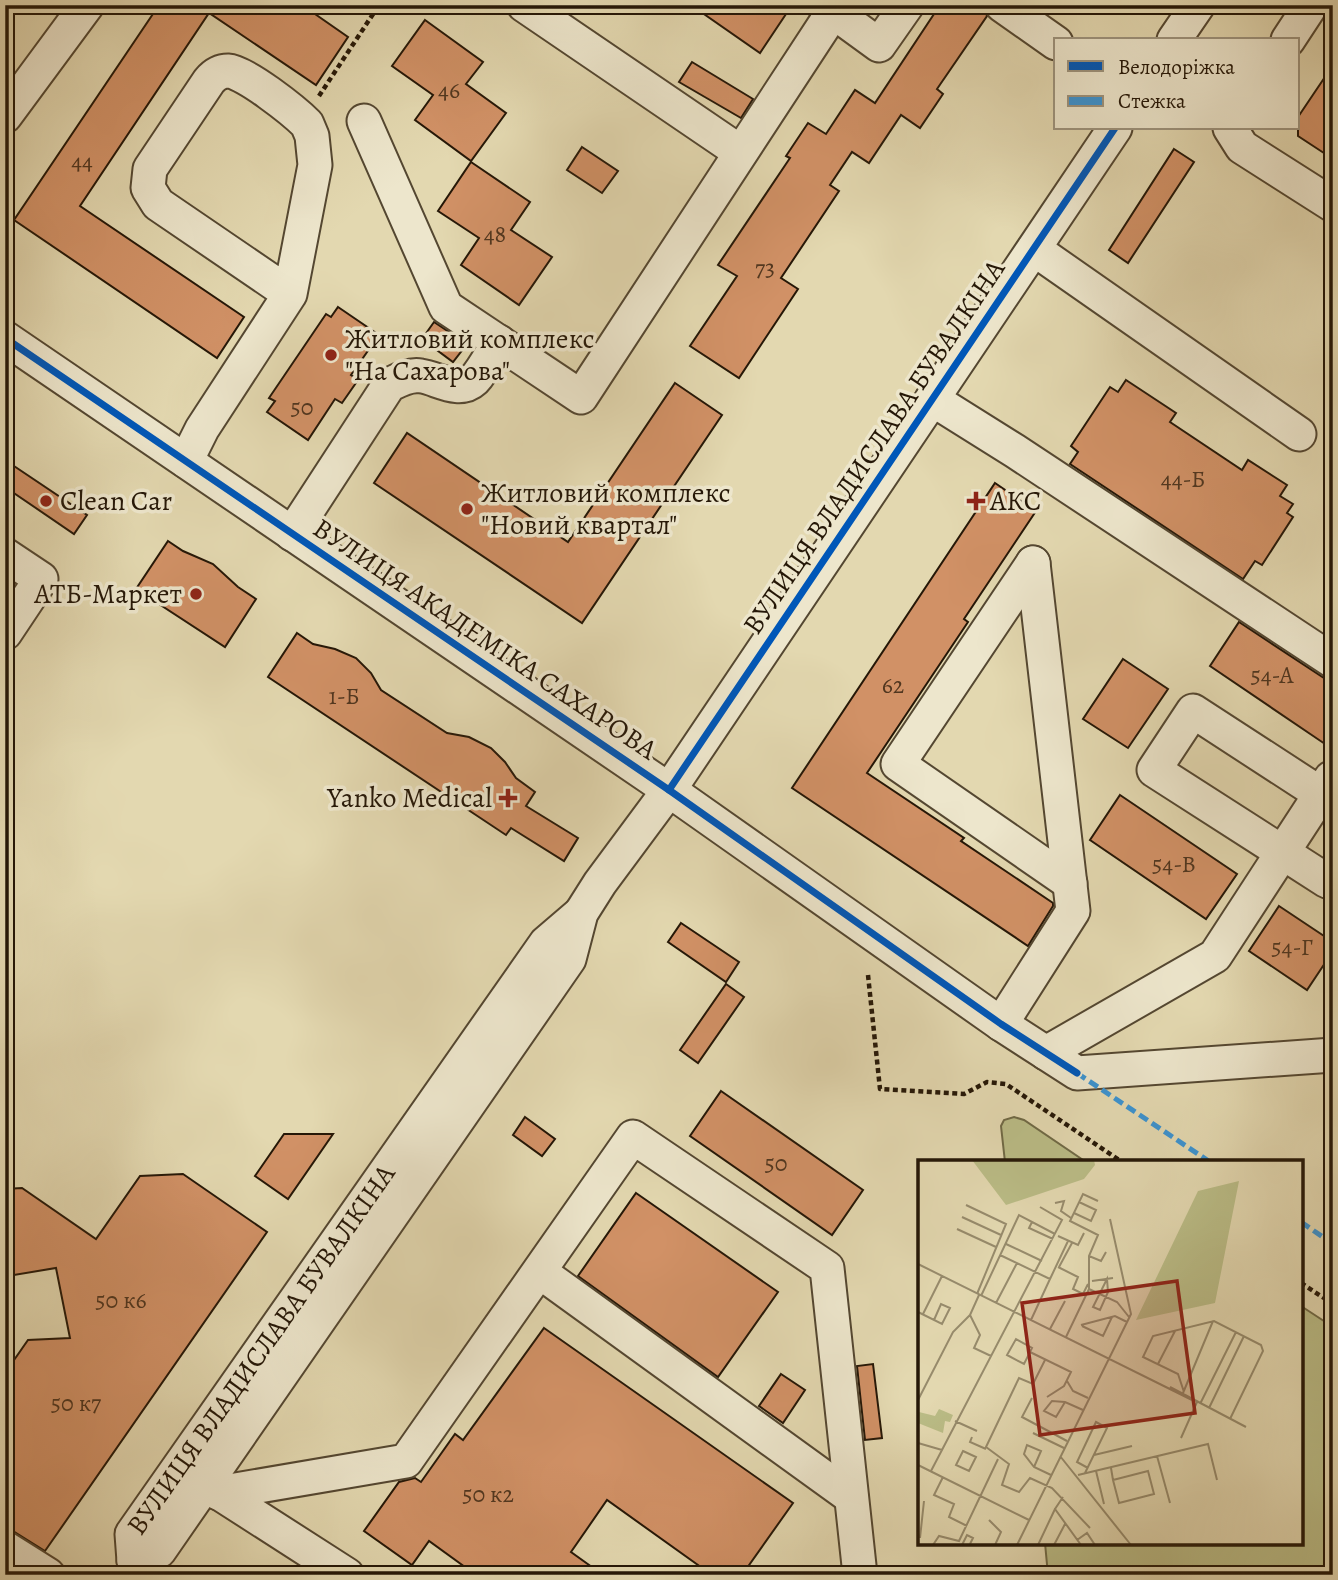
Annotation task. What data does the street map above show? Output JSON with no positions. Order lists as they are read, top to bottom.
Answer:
{
  "streets": {
    "street": ["ВУЛИЦЯ ВЛАДИСЛАВА БУВАЛКІНА", "ВУЛИЦЯ АКАДЕМІКА САХАРОВА"]
  },
  "crossings": [
    ["ВУЛИЦЯ ВЛАДИСЛАВА БУВАЛКІНА", "ВУЛИЦЯ АКАДЕМІКА САХАРОВА"]
  ],
  "places": {
    "other": [
      "Житловий комплекс \"На Сахарова\"",
      "Clean Car",
      "Житловий комплекс \"Новий квартал\"",
      "АТБ-Маркет"
    ],
    "health": ["АКС", "Yanko Medical"]
  },
  "house_numbers": [
    "46",
    "44",
    "48",
    "73",
    "50",
    "44-Б",
    "54-А",
    "62",
    "1-Б",
    "54-В",
    "54-Г",
    "50",
    "50 к6",
    "50 к7",
    "50 к2"
  ],
  "legend": ["Велодоріжка", "Стежка"]
}
